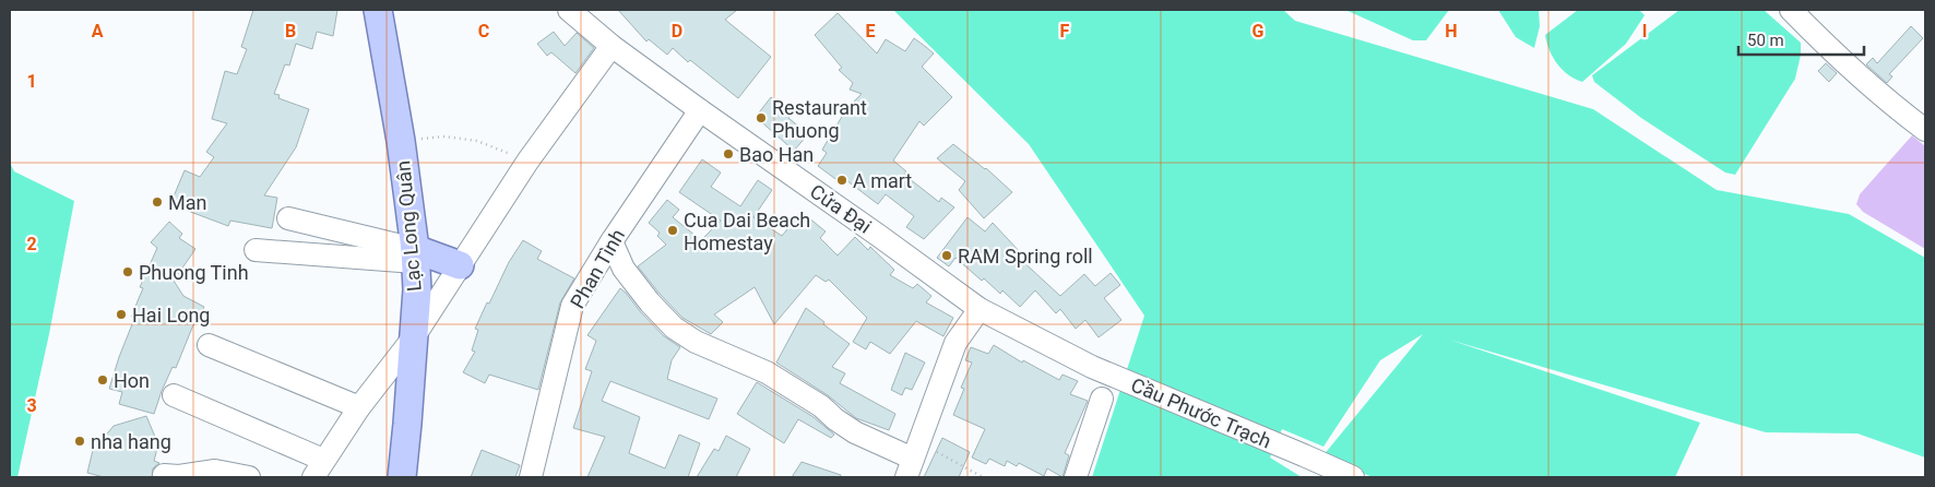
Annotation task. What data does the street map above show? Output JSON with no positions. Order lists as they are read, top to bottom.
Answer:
{
  "streets": {
    "main road": ["Lạc Long Quân"],
    "street": ["Cửa Đại", "Phan Tình", "Cầu Phước Trạch"]
  },
  "crossings": [
    ["Cửa Đại", "Phan Tình"],
    ["Cửa Đại", "Cầu Phước Trạch"]
  ],
  "places": [
    "Restaurant Phuong",
    "Bao Han",
    "A mart",
    "Man",
    "Cua Dai Beach Homestay",
    "RAM Spring roll",
    "Phuong Tinh",
    "Hai Long",
    "Hon",
    "nha hang"
  ],
  "scale_bar": "50 m",
  "grid": {
    "columns": [
      "A",
      "B",
      "C",
      "D",
      "E",
      "F",
      "G",
      "H",
      "I"
    ],
    "rows": ["1", "2", "3"]
  }
}
